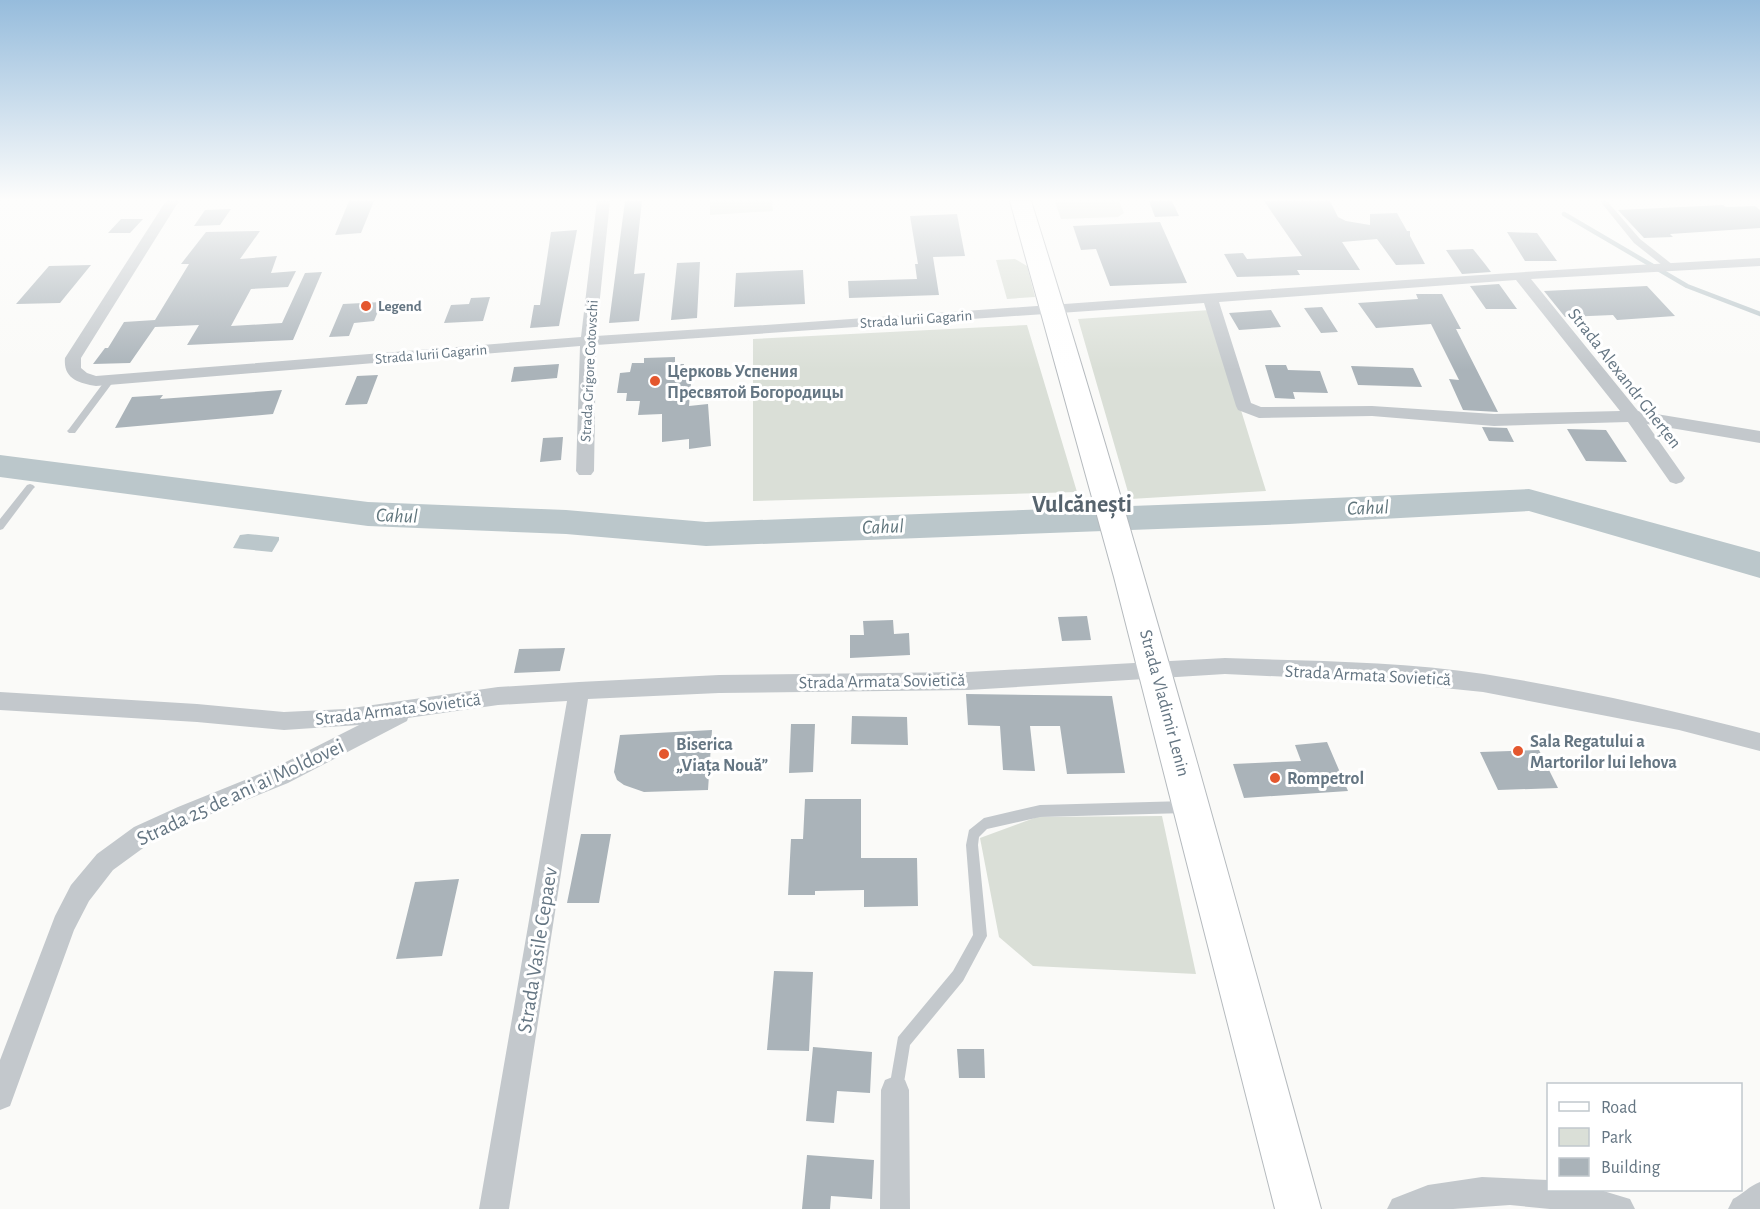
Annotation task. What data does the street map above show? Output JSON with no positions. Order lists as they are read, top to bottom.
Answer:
{
  "streets": {
    "main road": ["Strada Vladimir Lenin"],
    "street": [
      "Strada Iurii Gagarin",
      "Strada Grigore Cotovschi",
      "Strada Alexandr Gherțen",
      "Strada Armata Sovietică",
      "Strada 25 de ani ai Moldovei",
      "Strada Vasile Cepaev"
    ]
  },
  "crossings": [
    ["Strada Iurii Gagarin", "Strada Grigore Cotovschi"],
    ["Strada Iurii Gagarin", "Strada Alexandr Gherțen"],
    ["Strada Iurii Gagarin", "Strada Vladimir Lenin"],
    ["Strada Armata Sovietică", "Strada Vladimir Lenin"],
    ["Strada Armata Sovietică", "Strada 25 de ani ai Moldovei"],
    ["Strada Armata Sovietică", "Strada Vasile Cepaev"]
  ],
  "districts": ["Vulcănești"],
  "water": ["Cahul"],
  "places": [
    "Legend",
    "Церковь Успения Пресвятой Богородицы",
    "Sala Regatului a Martorilor lui Iehova",
    "Biserica „Viața Nouă”",
    "Rompetrol"
  ],
  "legend": ["Road", "Park", "Building"]
}
